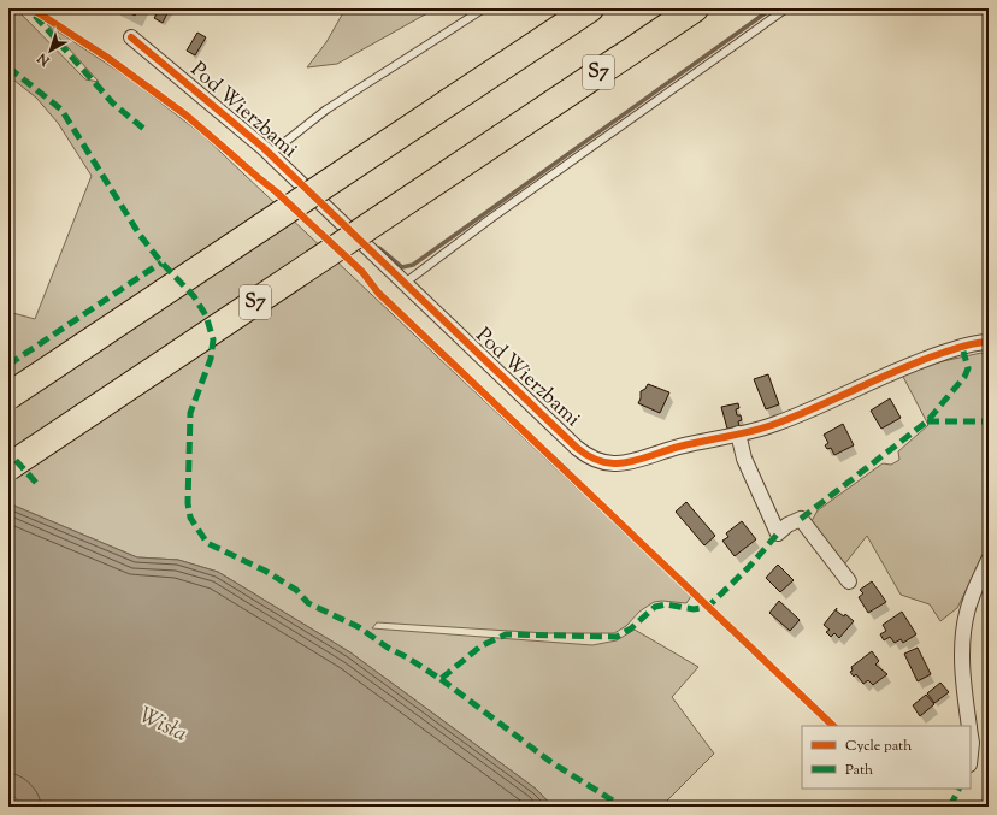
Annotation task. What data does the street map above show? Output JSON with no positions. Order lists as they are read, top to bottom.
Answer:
{
  "streets": {
    "highway": ["S7"],
    "street": ["Pod Wierzbami"]
  },
  "water": ["Wisła"],
  "legend": ["Cycle path", "Path"],
  "north": "bottom left"
}
